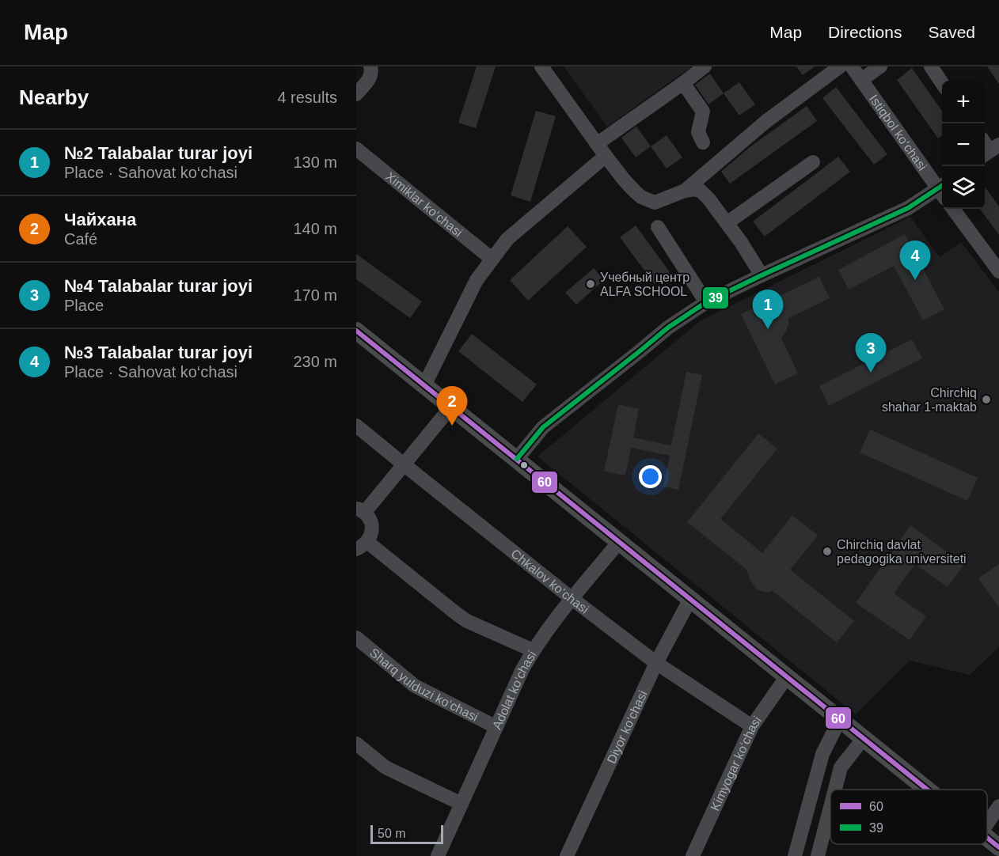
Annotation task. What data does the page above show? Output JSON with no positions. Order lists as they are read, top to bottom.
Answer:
{
  "streets": {
    "street": [
      "Istiqbol ko‘chasi",
      "Ximiklar ko‘chasi",
      "Chkalov ko‘chasi",
      "Sharq yulduzi ko‘chasi",
      "Adolat ko‘chasi",
      "Diyor ko‘chasi",
      "Kimyogar ko‘chasi"
    ]
  },
  "crossings": [
    ["Chkalov ko‘chasi", "Adolat ko‘chasi"],
    ["Chkalov ko‘chasi", "Diyor ko‘chasi"],
    ["Chkalov ko‘chasi", "Kimyogar ko‘chasi"],
    ["Sharq yulduzi ko‘chasi", "Adolat ko‘chasi"]
  ],
  "places": ["Учебный центр ALFA SCHOOL", "Chirchiq shahar 1-maktab", "Chirchiq davlat pedagogika universiteti"],
  "lines": ["transit line 39", "transit line 60"],
  "legend": ["60", "39"],
  "scale_bar": "50 m",
  "page": {
    "header": "Map",
    "nav": ["Map", "Directions", "Saved"],
    "heading": ["Nearby", "4 results"],
    "map_buttons": ["+", "−"],
    "list": [
      {
        "mark": "1",
        "name": "№2 Talabalar turar joyi",
        "note": "Place · Sahovat ko‘chasi",
        "value": "130 m"
      },
      {
        "mark": "2",
        "name": "Чайхана",
        "note": "Café",
        "value": "140 m"
      },
      {
        "mark": "3",
        "name": "№4 Talabalar turar joyi",
        "note": "Place",
        "value": "170 m"
      },
      {
        "mark": "4",
        "name": "№3 Talabalar turar joyi",
        "note": "Place · Sahovat ko‘chasi",
        "value": "230 m"
      }
    ],
    "pins": [
      "4",
      "1",
      "3",
      "2"
    ],
    "scale": "50 m"
  }
}
